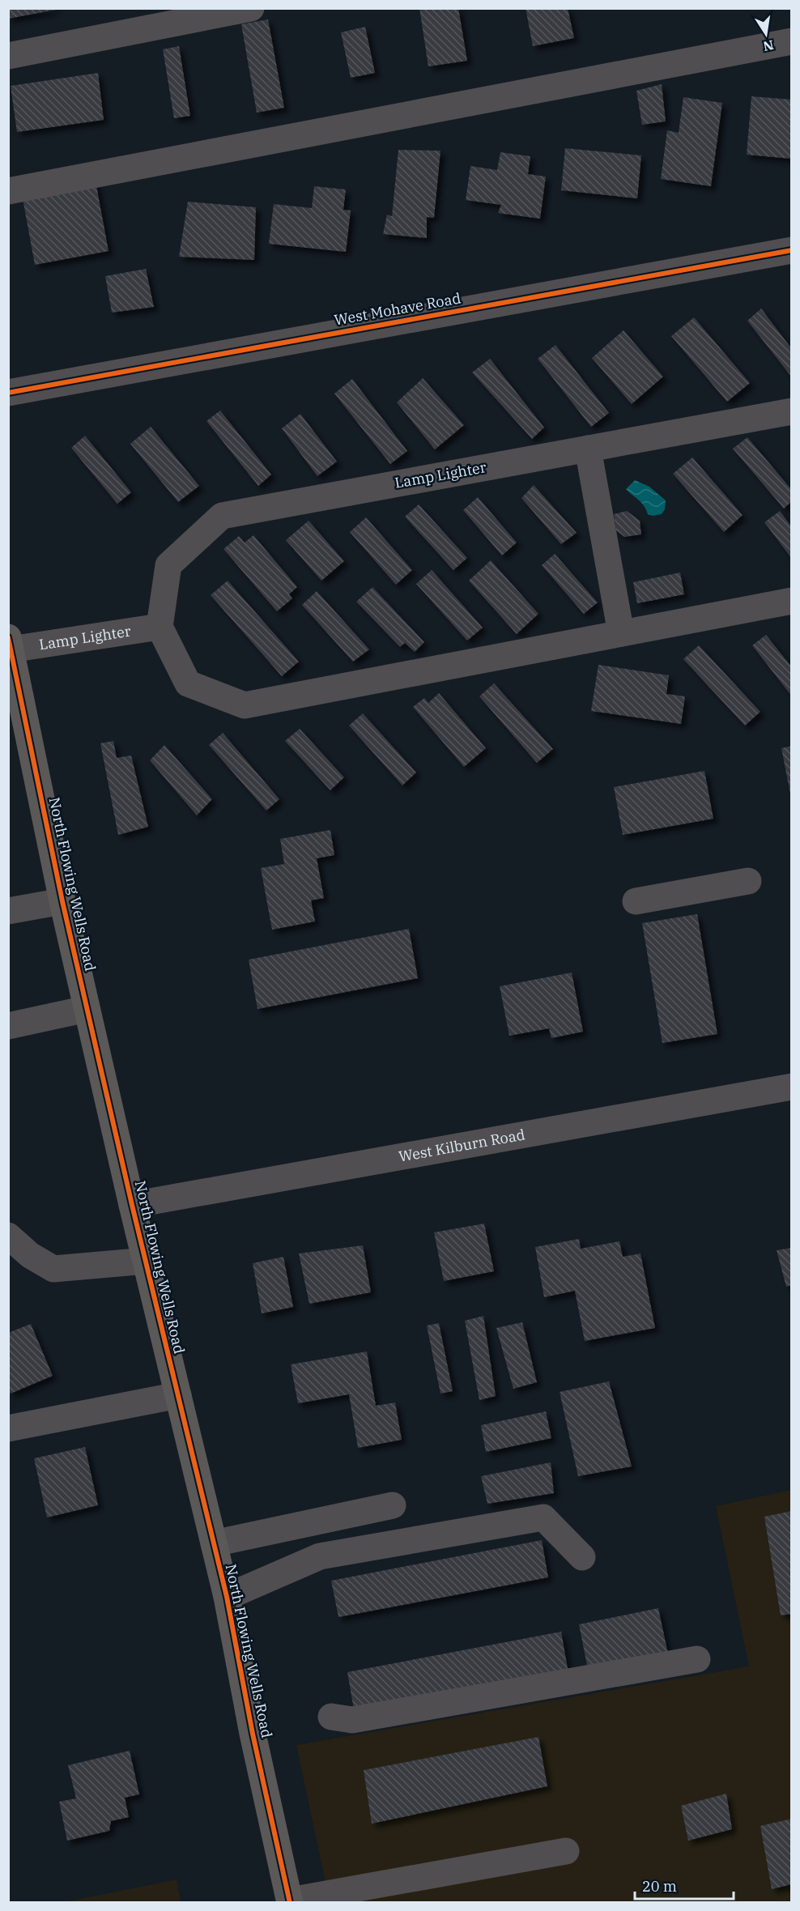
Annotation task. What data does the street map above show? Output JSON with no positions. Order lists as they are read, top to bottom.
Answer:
{
  "streets": {
    "main road": ["North Flowing Wells Road"],
    "street": ["West Mohave Road", "Lamp Lighter", "West Kilburn Road"]
  },
  "crossings": [
    ["Lamp Lighter", "North Flowing Wells Road"],
    ["North Flowing Wells Road", "West Kilburn Road"]
  ],
  "scale_bar": "20 m",
  "north": "bottom"
}
